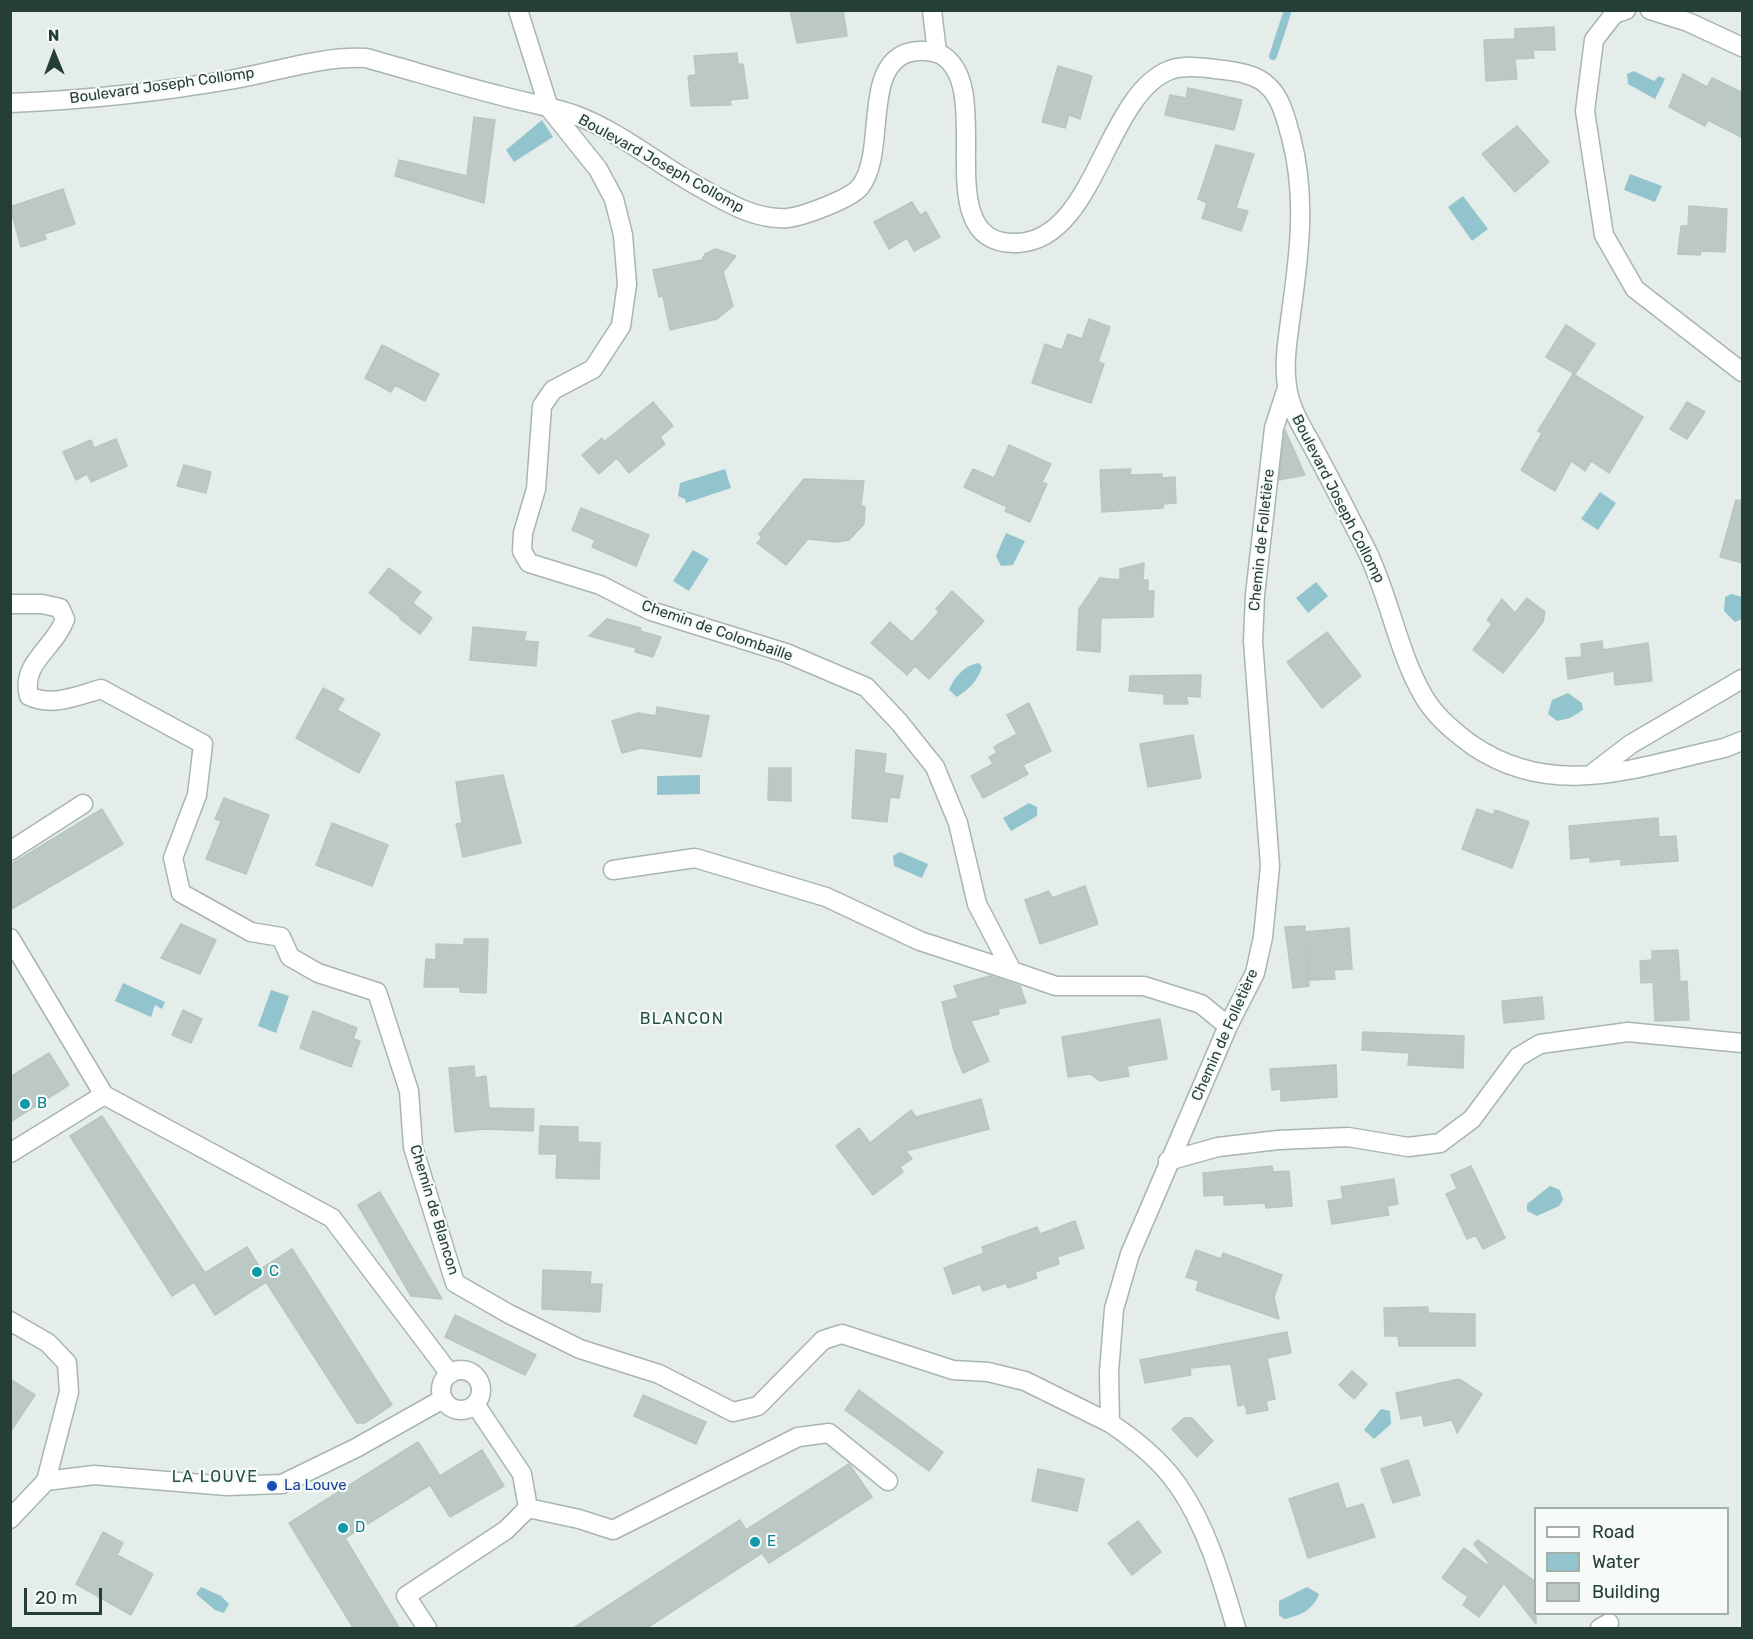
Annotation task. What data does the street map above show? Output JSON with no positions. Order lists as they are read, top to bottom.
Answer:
{
  "streets": {
    "street": [
      "Boulevard Joseph Collomp",
      "Chemin de Folletière",
      "Chemin de Colombaille",
      "Chemin de Blancon"
    ]
  },
  "crossings": [
    ["Boulevard Joseph Collomp", "Chemin de Folletière"],
    ["Boulevard Joseph Collomp", "Chemin de Colombaille"],
    ["Chemin de Folletière", "Chemin de Blancon"]
  ],
  "districts": ["BLANCON", "LA LOUVE"],
  "places": [
    "B",
    "C",
    "La Louve",
    "D",
    "E"
  ],
  "legend": ["Road", "Water", "Building"],
  "scale_bar": "20 m",
  "north": "top"
}
